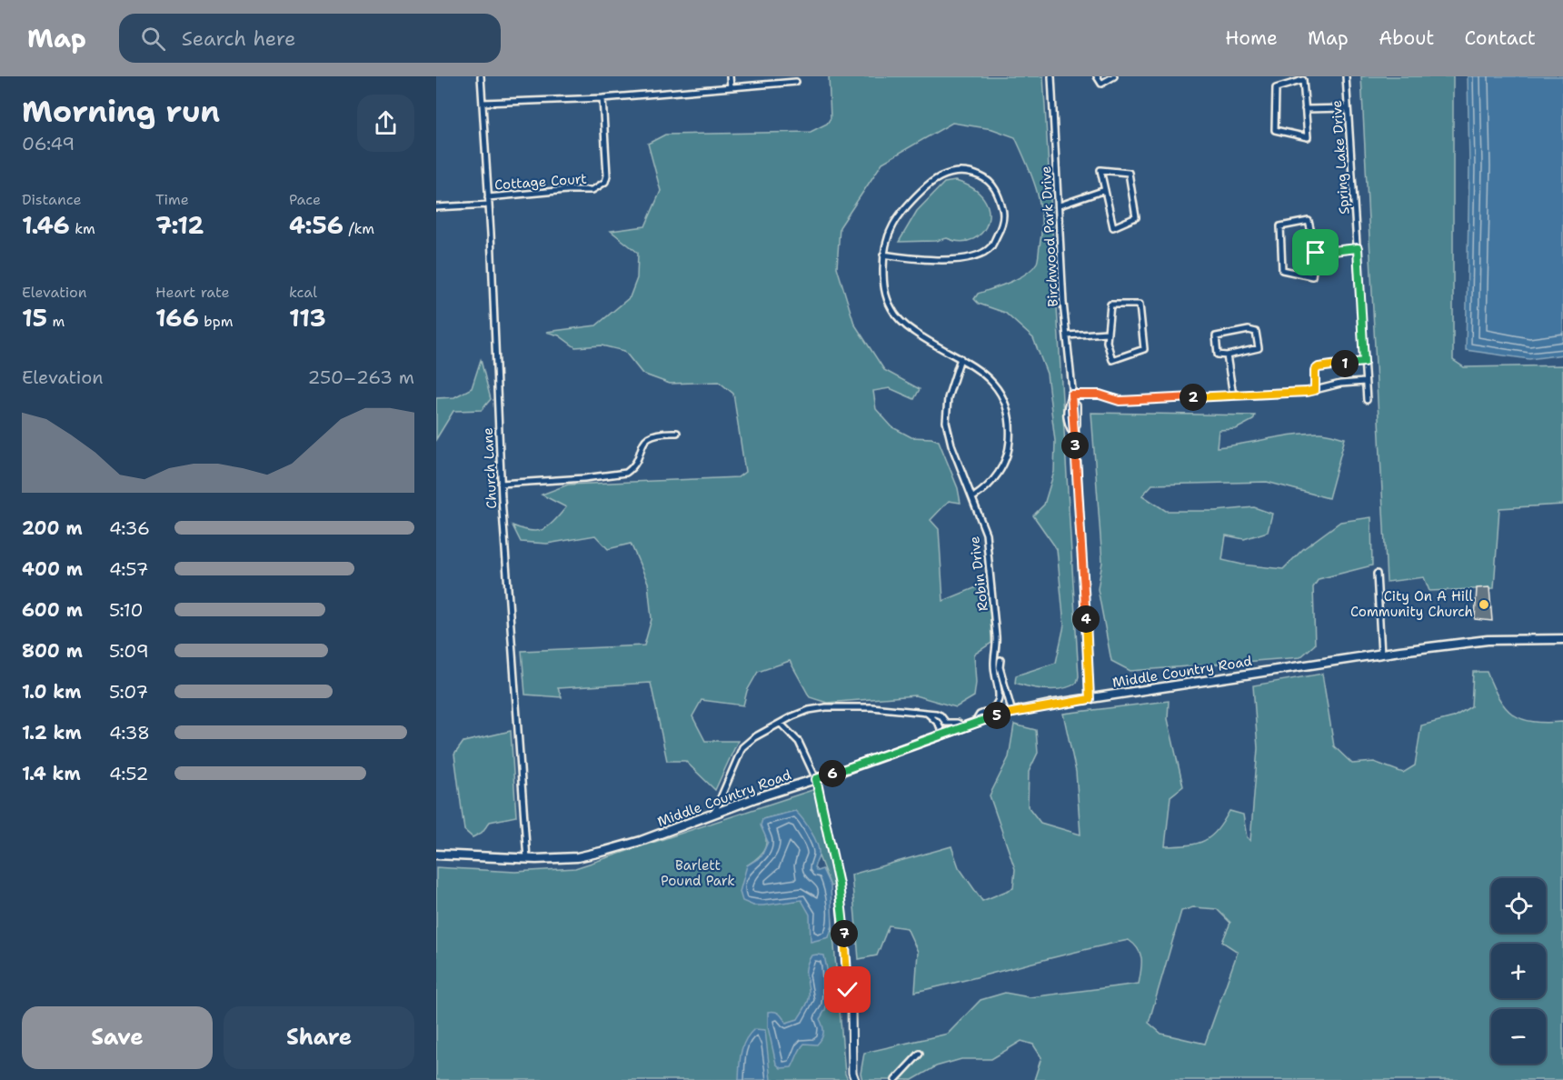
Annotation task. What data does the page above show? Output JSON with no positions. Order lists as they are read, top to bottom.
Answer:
{
  "streets": {
    "main road": ["Middle Country Road"],
    "street": [
      "Spring Lake Drive",
      "Cottage Court",
      "Birchwood Park Drive",
      "Church Lane",
      "Robin Drive"
    ]
  },
  "crossings": [
    ["Cottage Court", "Church Lane"],
    ["Birchwood Park Drive", "Middle Country Road"],
    ["Church Lane", "Middle Country Road"],
    ["Robin Drive", "Middle Country Road"]
  ],
  "parks": ["Barlett Pound Park"],
  "places": ["City On A Hill Community Church"],
  "page": {
    "header": "Map",
    "search": "Search here",
    "nav": [
      "Home",
      "Map",
      "About",
      "Contact"
    ],
    "heading": ["Morning run", "06:49"],
    "stats": [
      ["Distance", "1.46 km"],
      ["Time", "7:12"],
      ["Pace", "4:56 /km"],
      ["Elevation", "15 m"],
      ["Heart rate", "166 bpm"],
      ["kcal", "113"]
    ],
    "pins": [
      "1",
      "2",
      "3",
      "4",
      "5",
      "6",
      "7"
    ],
    "chart": ["Elevation", "250–263 m"],
    "list": [
      {
        "name": "200 m",
        "note": "4:36"
      },
      {
        "name": "400 m",
        "note": "4:57"
      },
      {
        "name": "600 m",
        "note": "5:10"
      },
      {
        "name": "800 m",
        "note": "5:09"
      },
      {
        "name": "1.0 km",
        "note": "5:07"
      },
      {
        "name": "1.2 km",
        "note": "4:38"
      },
      {
        "name": "1.4 km",
        "note": "4:52"
      }
    ],
    "map_buttons": ["+", "−"],
    "buttons": ["Save", "Share"]
  }
}
